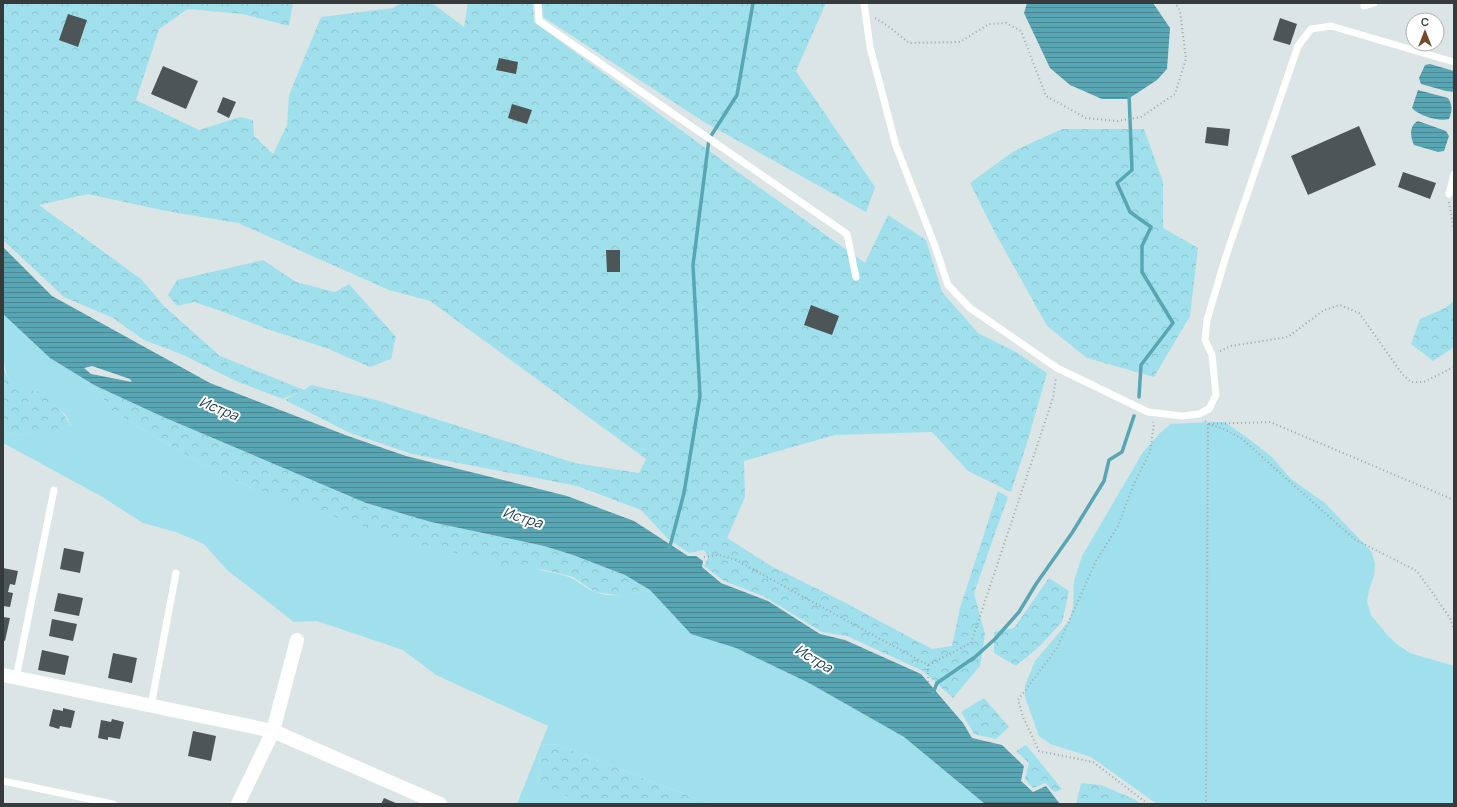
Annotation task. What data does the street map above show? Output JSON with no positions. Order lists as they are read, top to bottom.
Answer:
{
  "water": ["Истра"],
  "north": "top"
}
